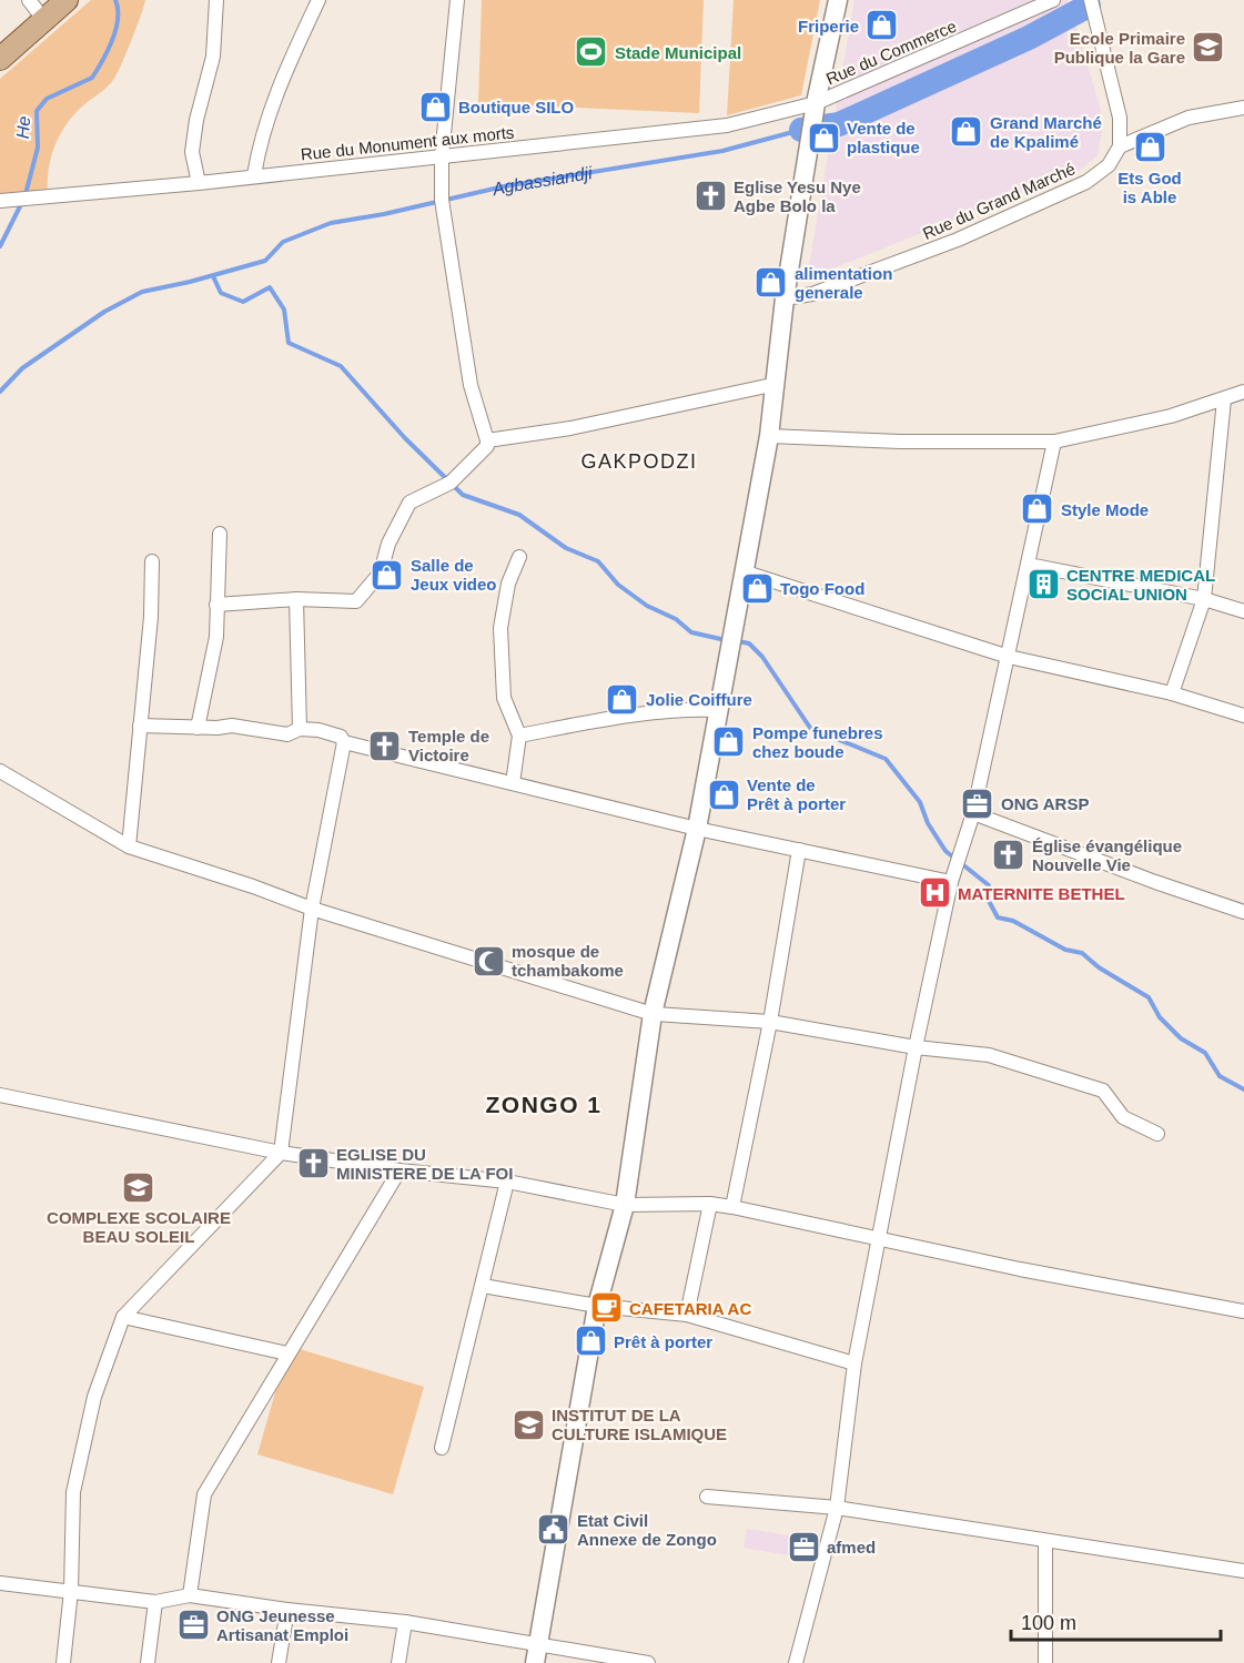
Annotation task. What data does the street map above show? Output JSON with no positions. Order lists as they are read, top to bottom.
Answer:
{
  "streets": {
    "street": ["Rue du Commerce", "Rue du Monument aux morts", "Rue du Grand Marché"]
  },
  "crossings": [
    ["Rue du Commerce", "Rue du Monument aux morts"]
  ],
  "districts": ["GAKPODZI", "ZONGO 1"],
  "water": ["He", "Agbassiandji"],
  "places": {
    "shop": [
      "Friperie",
      "Boutique SILO",
      "Grand Marché de Kpalimé",
      "Vente de plastique",
      "Ets God is Able",
      "alimentation generale",
      "Style Mode",
      "Salle de Jeux video",
      "Togo Food",
      "Jolie Coiffure",
      "Pompe funebres chez boude",
      "Vente de Prêt à porter",
      "Prêt à porter"
    ],
    "school or university": ["Ecole Primaire Publique la Gare", "COMPLEXE SCOLAIRE BEAU SOLEIL", "INSTITUT DE LA CULTURE ISLAMIQUE"],
    "sports": ["Stade Municipal"],
    "church": [
      "Eglise Yesu Nye Agbe Bolo la",
      "Temple de Victoire",
      "Église évangélique Nouvelle Vie",
      "EGLISE DU MINISTERE DE LA FOI"
    ],
    "building": ["CENTRE MEDICAL SOCIAL UNION"],
    "office": ["ONG ARSP", "afmed", "ONG Jeunesse Artisanat Emploi"],
    "hospital": ["MATERNITE BETHEL"],
    "mosque": ["mosque de tchambakome"],
    "cafe": ["CAFETARIA AC"],
    "public building": ["Etat Civil Annexe de Zongo"]
  },
  "scale_bar": "100 m"
}
